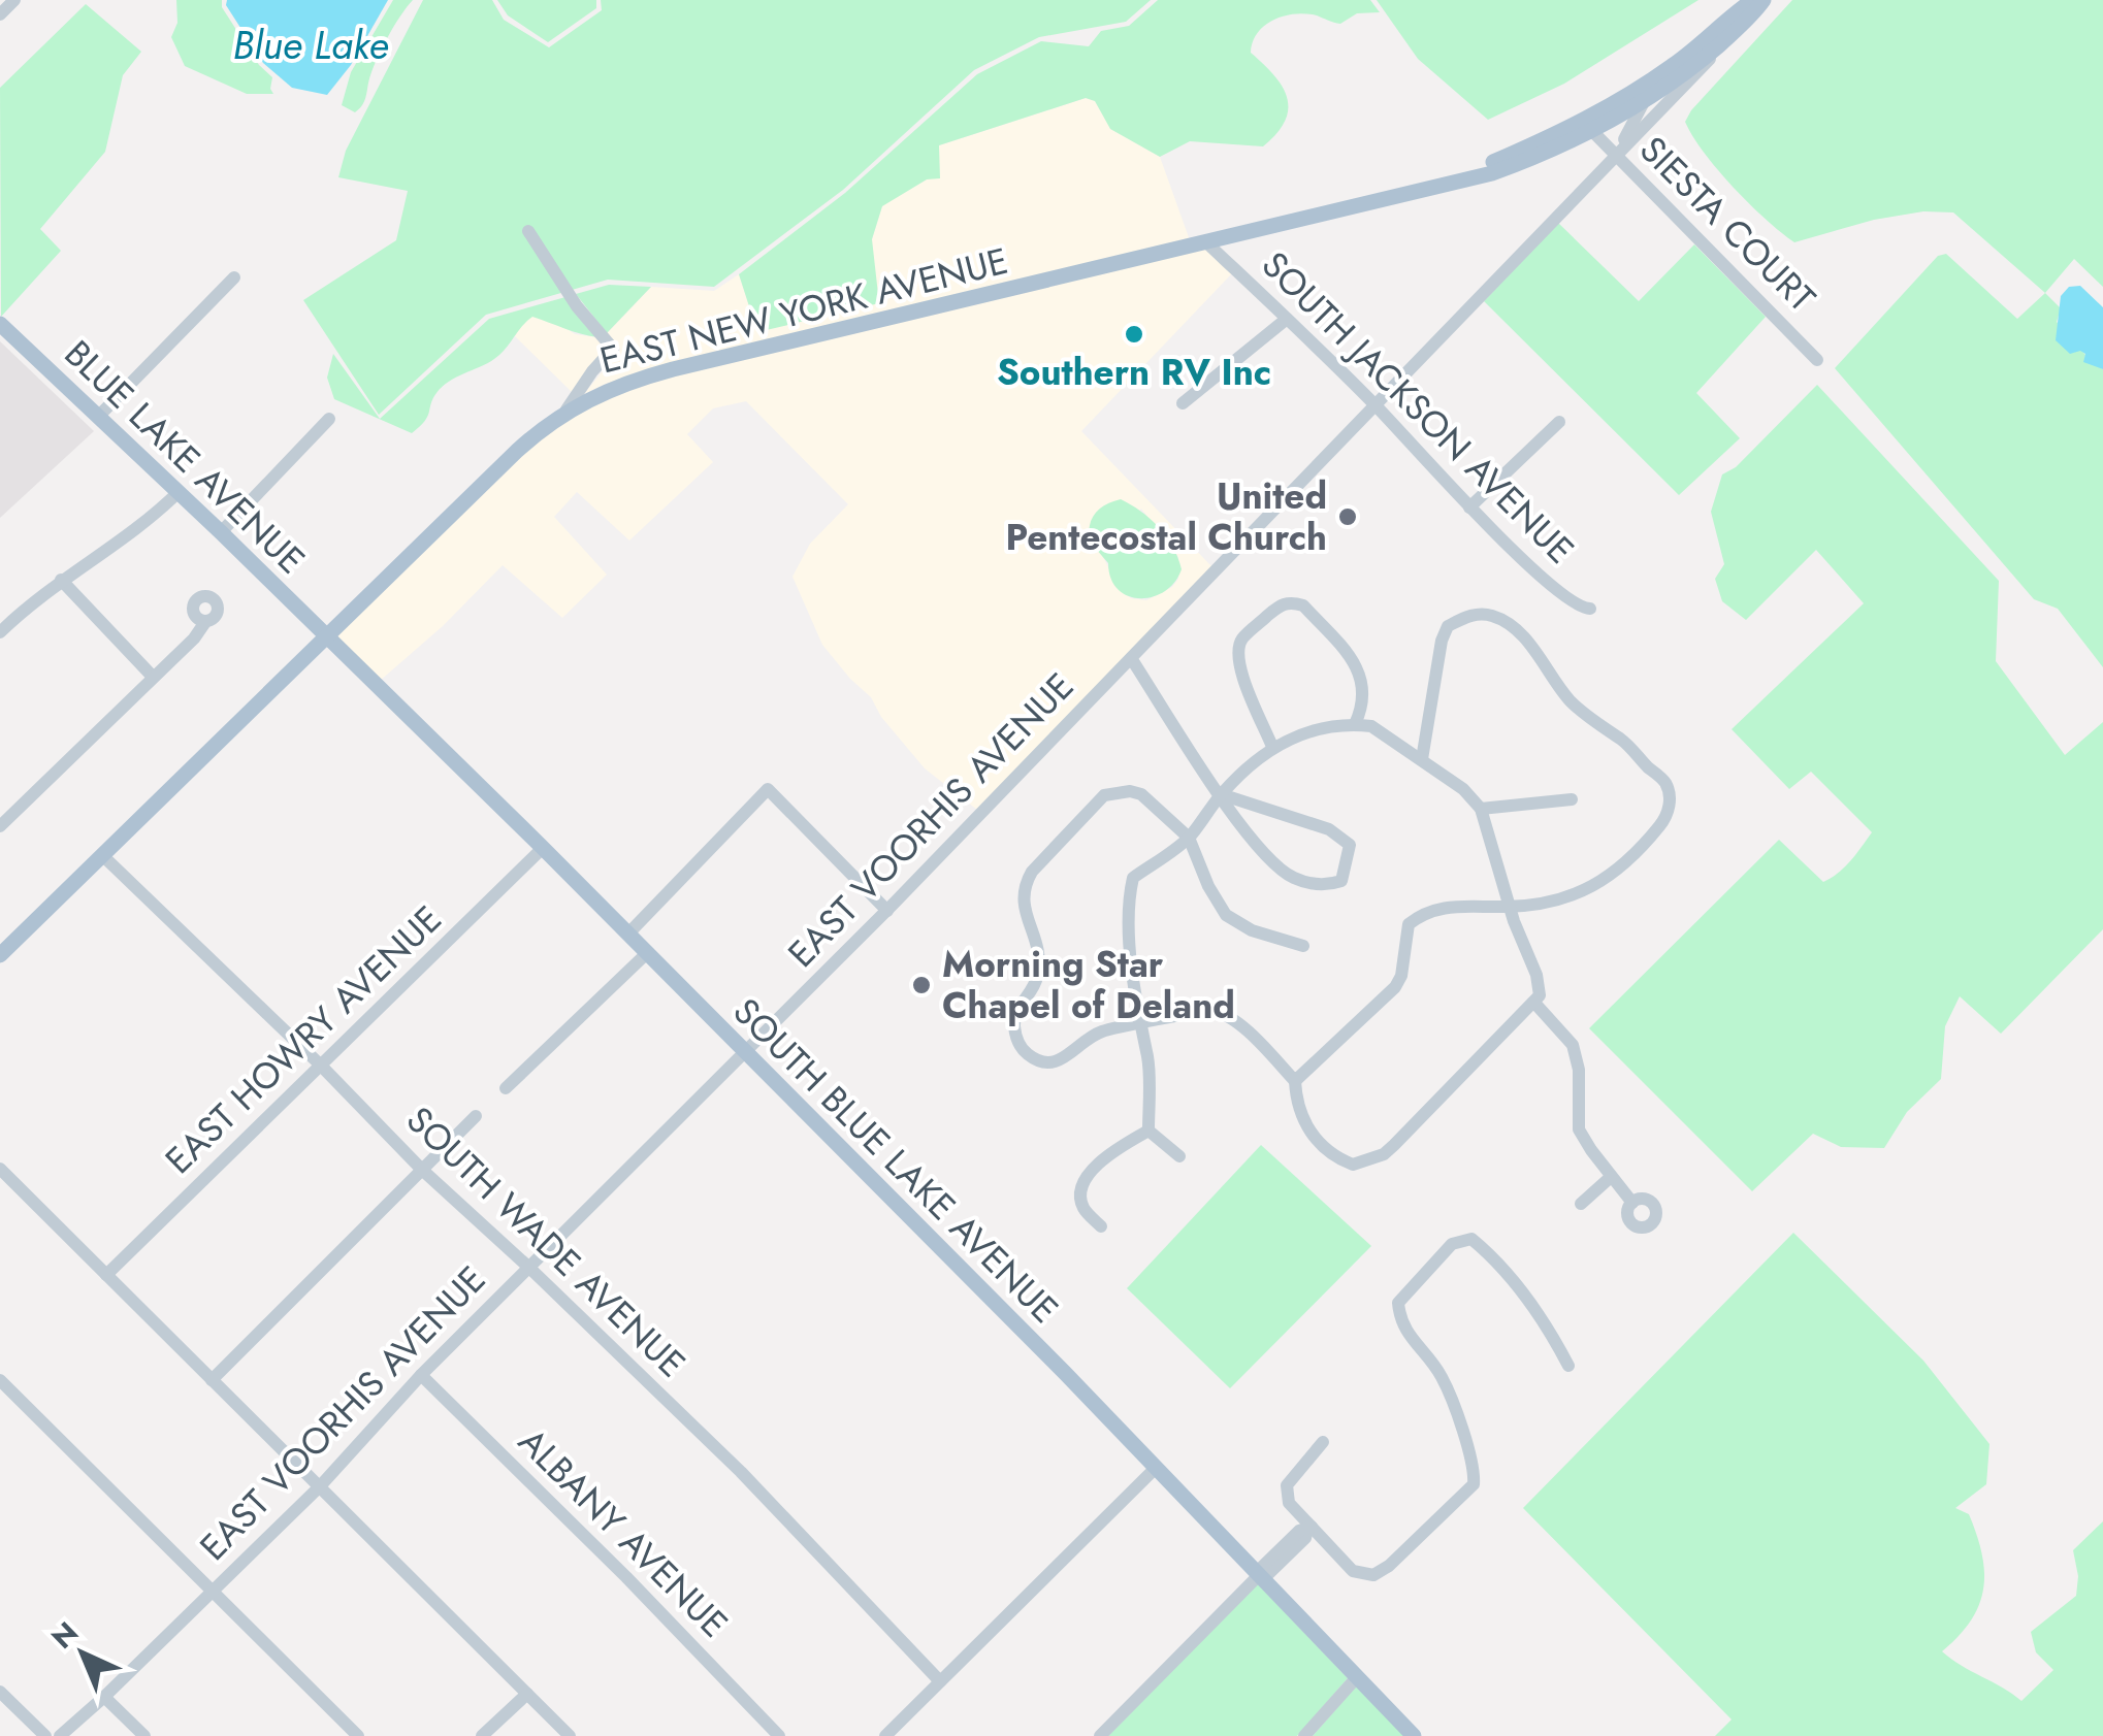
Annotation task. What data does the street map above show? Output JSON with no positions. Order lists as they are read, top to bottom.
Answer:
{
  "streets": {
    "main road": ["EAST NEW YORK AVENUE", "BLUE LAKE AVENUE", "SOUTH BLUE LAKE AVENUE"],
    "street": [
      "SIESTA COURT",
      "SOUTH JACKSON AVENUE",
      "EAST VOORHIS AVENUE",
      "EAST HOWRY AVENUE",
      "SOUTH WADE AVENUE",
      "ALBANY AVENUE"
    ]
  },
  "crossings": [
    ["SIESTA COURT", "EAST NEW YORK AVENUE"],
    ["SIESTA COURT", "EAST VOORHIS AVENUE"],
    ["EAST NEW YORK AVENUE", "SOUTH JACKSON AVENUE"],
    ["EAST NEW YORK AVENUE", "BLUE LAKE AVENUE"],
    ["EAST NEW YORK AVENUE", "EAST VOORHIS AVENUE"],
    ["EAST NEW YORK AVENUE", "SOUTH BLUE LAKE AVENUE"],
    ["EAST NEW YORK AVENUE", "SOUTH WADE AVENUE"],
    ["SOUTH JACKSON AVENUE", "EAST VOORHIS AVENUE"],
    ["BLUE LAKE AVENUE", "SOUTH BLUE LAKE AVENUE"],
    ["EAST VOORHIS AVENUE", "SOUTH BLUE LAKE AVENUE"],
    ["EAST VOORHIS AVENUE", "SOUTH WADE AVENUE"],
    ["EAST VOORHIS AVENUE", "ALBANY AVENUE"],
    ["EAST HOWRY AVENUE", "SOUTH BLUE LAKE AVENUE"],
    ["EAST HOWRY AVENUE", "SOUTH WADE AVENUE"]
  ],
  "water": ["Blue Lake"],
  "places": ["Southern RV Inc", "United Pentecostal Church", "Morning Star Chapel of Deland"],
  "north": "top left"
}
